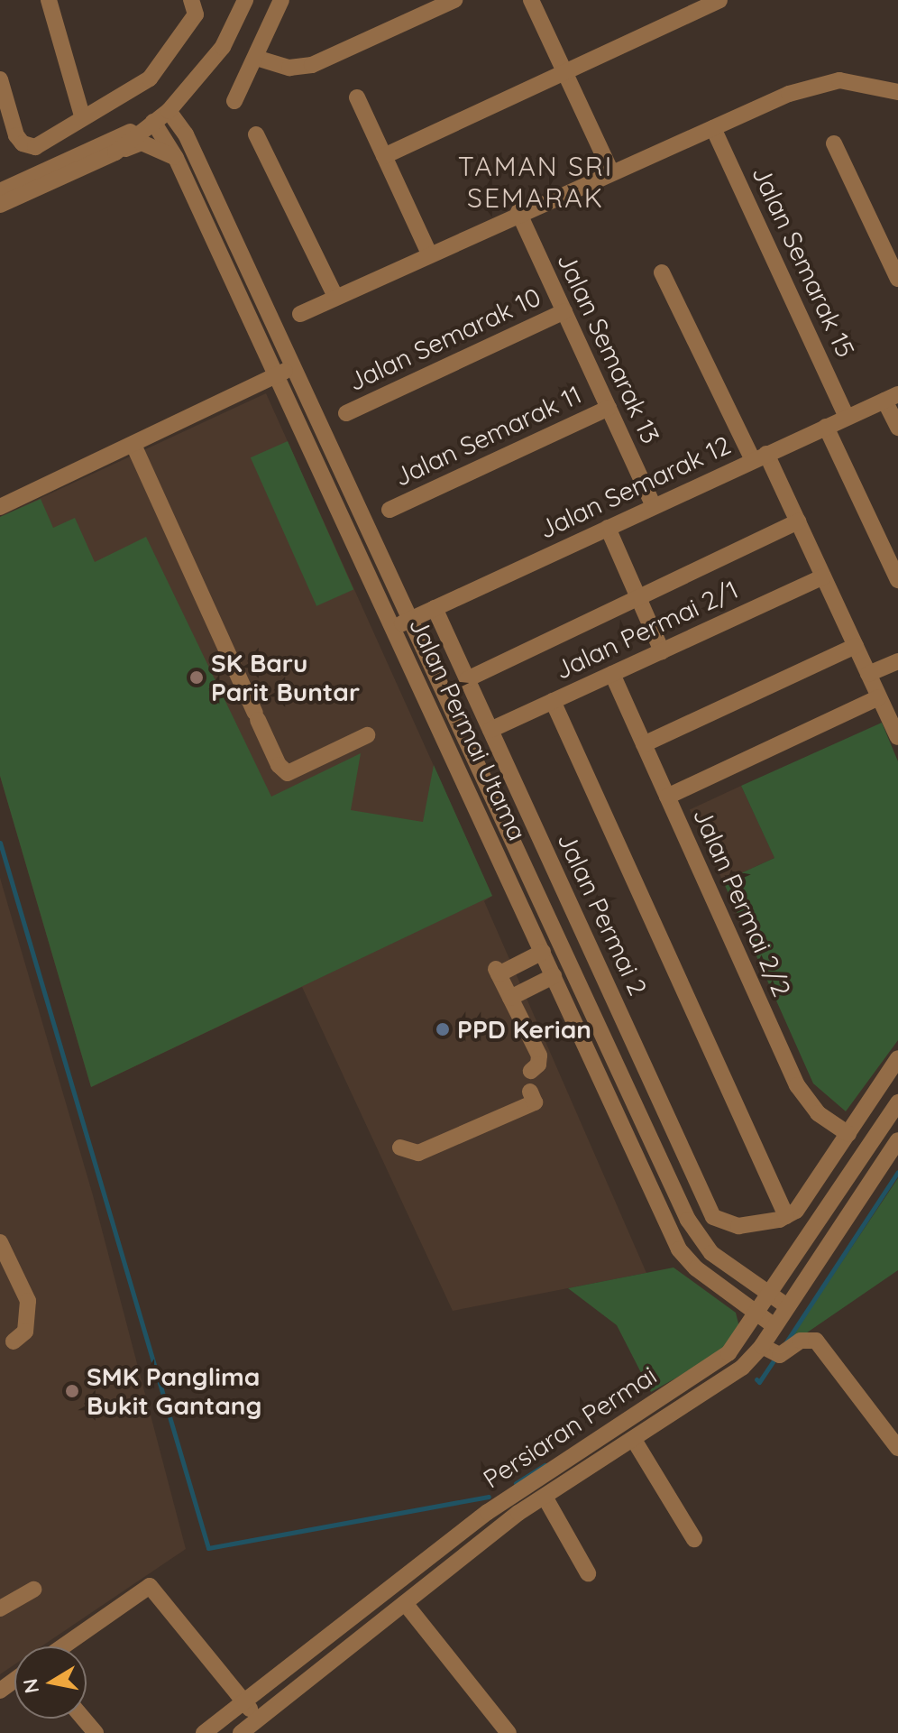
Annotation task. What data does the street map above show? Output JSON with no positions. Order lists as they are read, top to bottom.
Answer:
{
  "streets": {
    "street": [
      "Jalan Semarak 15",
      "Jalan Semarak 10",
      "Jalan Semarak 13",
      "Jalan Semarak 11",
      "Jalan Semarak 12",
      "Jalan Permai 2/1",
      "Jalan Permai Utama",
      "Jalan Permai 2/2",
      "Jalan Permai 2",
      "Persiaran Permai"
    ]
  },
  "crossings": [
    ["Jalan Semarak 15", "Jalan Semarak 12"],
    ["Jalan Semarak 10", "Jalan Semarak 13"],
    ["Jalan Semarak 13", "Jalan Semarak 11"],
    ["Jalan Semarak 13", "Jalan Semarak 12"],
    ["Jalan Semarak 12", "Jalan Permai Utama"],
    ["Jalan Semarak 12", "Jalan Permai 2"],
    ["Jalan Permai 2/1", "Jalan Permai 2/2"],
    ["Jalan Permai 2/1", "Jalan Permai 2"],
    ["Jalan Permai Utama", "Persiaran Permai"]
  ],
  "districts": ["TAMAN SRI SEMARAK"],
  "places": ["SK Baru Parit Buntar", "PPD Kerian", "SMK Panglima Bukit Gantang"],
  "north": "left"
}
